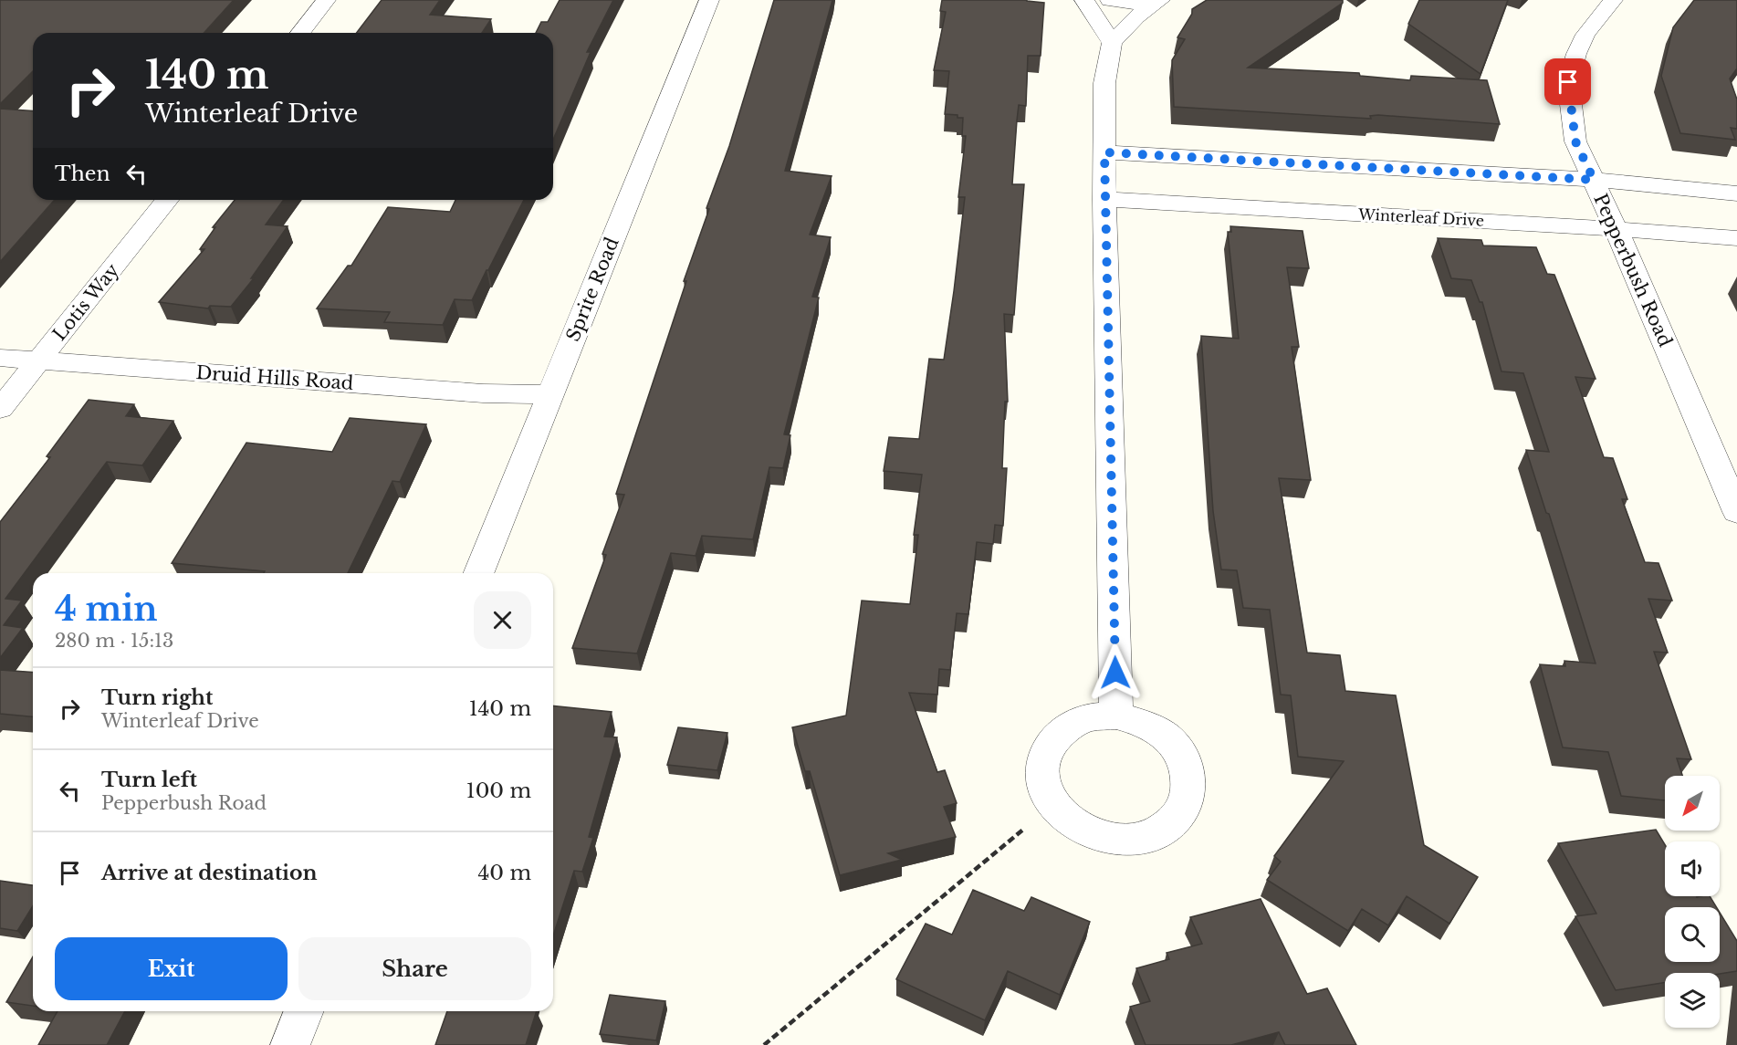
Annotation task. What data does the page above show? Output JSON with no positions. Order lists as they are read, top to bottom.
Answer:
{
  "streets": {
    "street": [
      "Winterleaf Drive",
      "Pepperbush Road",
      "Sprite Road",
      "Lotis Way",
      "Druid Hills Road"
    ]
  },
  "crossings": [
    ["Winterleaf Drive", "Pepperbush Road"],
    ["Sprite Road", "Druid Hills Road"],
    ["Lotis Way", "Druid Hills Road"]
  ],
  "north": "bottom left",
  "page": {
    "turn": ["140 m", "Winterleaf Drive"],
    "then": "Then",
    "heading": ["4 min", "280 m · 15:13"],
    "list": [
      {
        "name": "Turn right",
        "note": "Winterleaf Drive",
        "value": "140 m"
      },
      {
        "name": "Turn left",
        "note": "Pepperbush Road",
        "value": "100 m"
      },
      {
        "name": "Arrive at destination",
        "value": "40 m"
      }
    ],
    "buttons": ["Exit", "Share"]
  }
}
